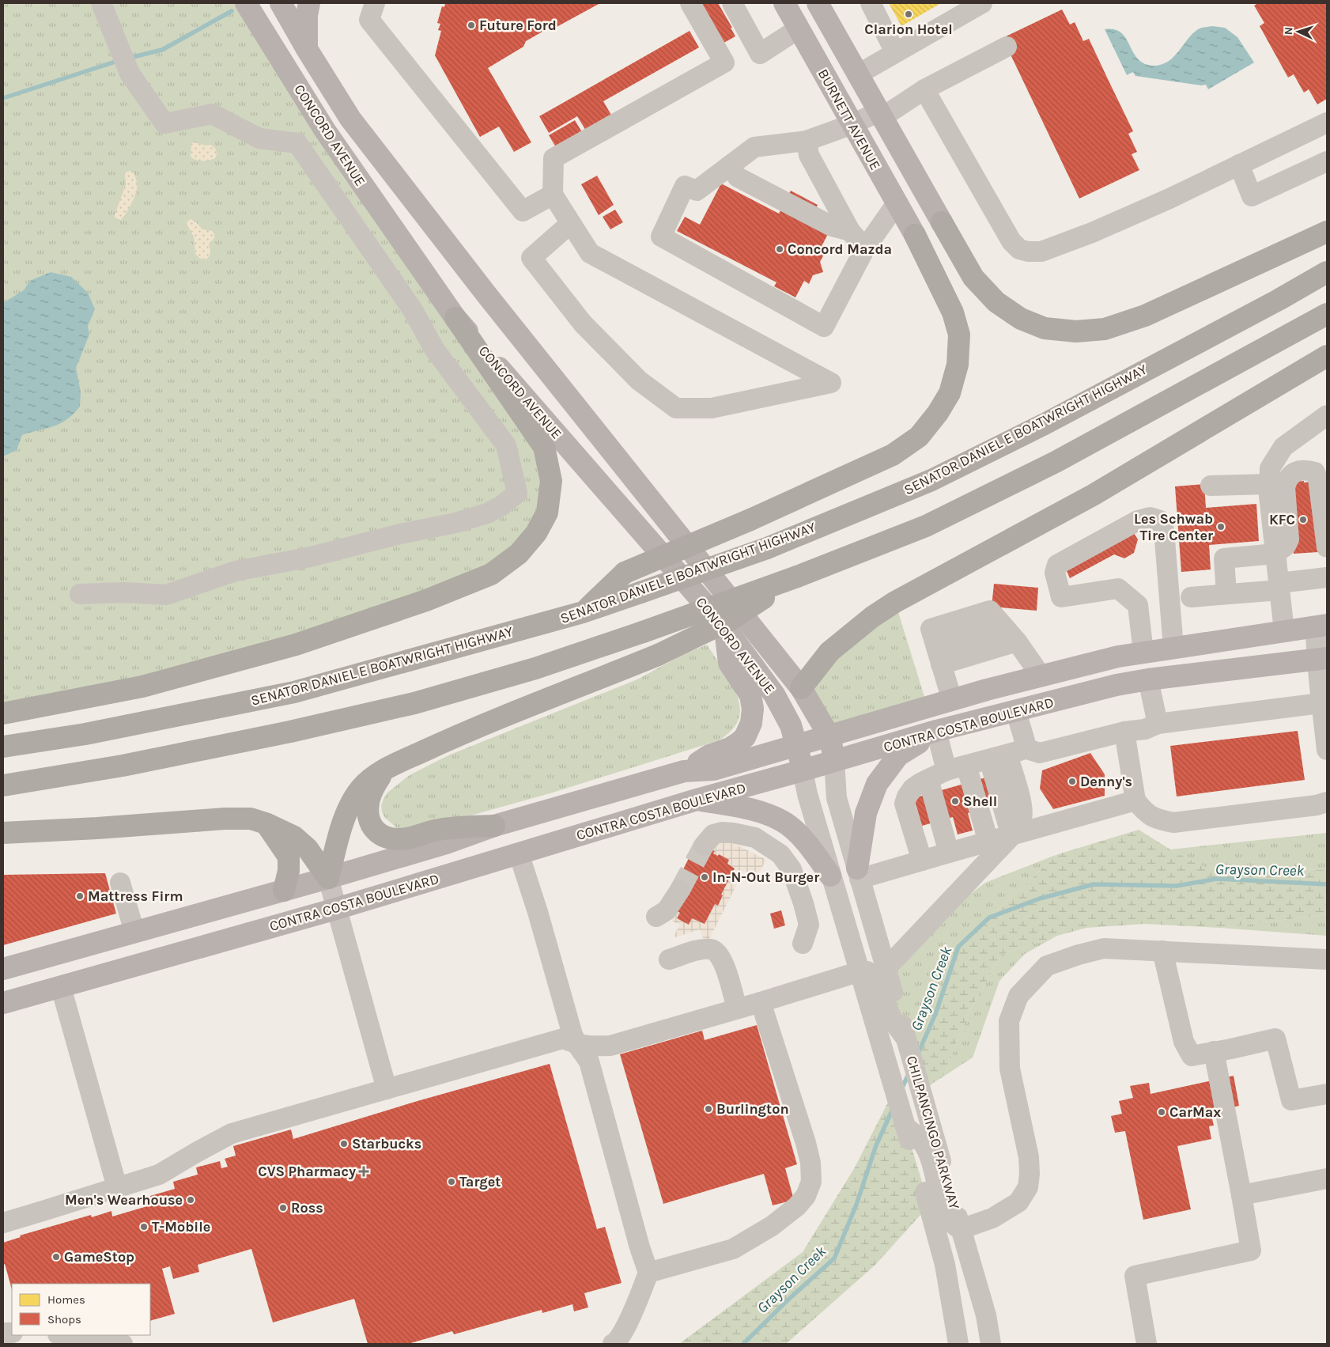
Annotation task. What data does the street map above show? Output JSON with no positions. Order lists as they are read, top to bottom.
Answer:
{
  "streets": {
    "highway": ["SENATOR DANIEL E BOATWRIGHT HIGHWAY"],
    "main road": ["BURNETT AVENUE", "CONCORD AVENUE", "CONTRA COSTA BOULEVARD"],
    "street": ["CHILPANCINGO PARKWAY"]
  },
  "crossings": [
    ["CONCORD AVENUE", "CONTRA COSTA BOULEVARD"],
    ["CONCORD AVENUE", "CHILPANCINGO PARKWAY"],
    ["CONTRA COSTA BOULEVARD", "CHILPANCINGO PARKWAY"]
  ],
  "water": ["Grayson Creek"],
  "places": {
    "other": [
      "Clarion Hotel",
      "Future Ford",
      "Concord Mazda",
      "KFC",
      "Les Schwab Tire Center",
      "Denny's",
      "Shell",
      "In-N-Out Burger",
      "Mattress Firm",
      "Burlington",
      "CarMax",
      "Starbucks",
      "Target",
      "Men's Wearhouse",
      "Ross",
      "T-Mobile",
      "GameStop"
    ],
    "health": ["CVS Pharmacy"]
  },
  "legend": ["Homes", "Shops"],
  "north": "left"
}
